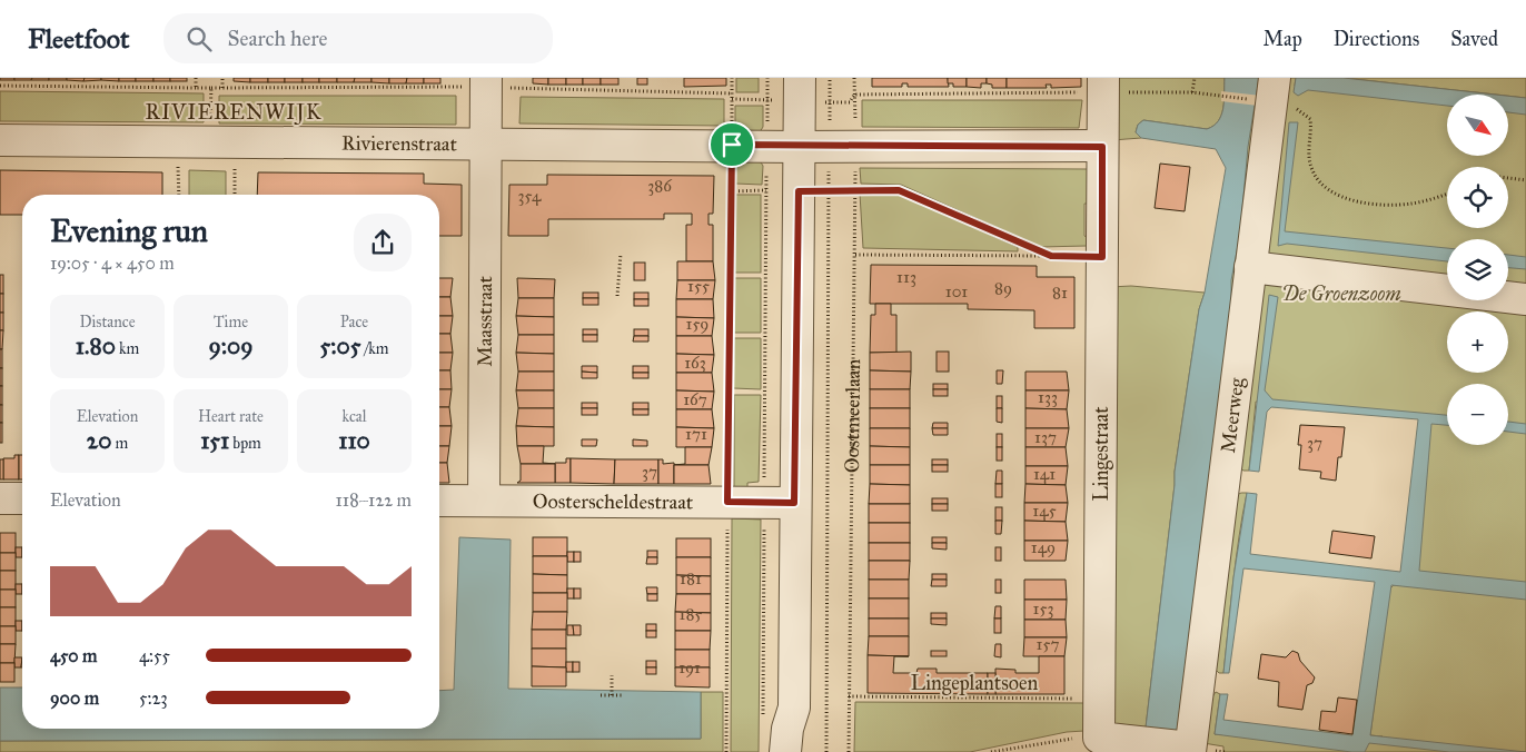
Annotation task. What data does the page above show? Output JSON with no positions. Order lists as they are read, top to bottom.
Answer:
{
  "streets": {
    "street": [
      "Rivierenstraat",
      "Maasstraat",
      "Meerweg",
      "Lingestraat",
      "Oosterscheldestraat"
    ],
    "path": ["Oostmeerlaan", "Lingeplantsoen"]
  },
  "crossings": [
    ["Rivierenstraat", "Maasstraat"],
    ["Rivierenstraat", "Oostmeerlaan"],
    ["Rivierenstraat", "Lingestraat"],
    ["Maasstraat", "Oosterscheldestraat"],
    ["Oostmeerlaan", "Lingeplantsoen"],
    ["Lingestraat", "Lingeplantsoen"]
  ],
  "districts": ["RIVIERENWIJK"],
  "parks": ["De Groenzoom"],
  "house_numbers": [
    "386",
    "354",
    "113",
    "155",
    "89",
    "101",
    "81",
    "159",
    "163",
    "133",
    "167",
    "171",
    "137",
    "37",
    "37",
    "141",
    "145",
    "149",
    "181",
    "153",
    "185",
    "157",
    "191"
  ],
  "north": "bottom right",
  "page": {
    "header": "Fleetfoot",
    "search": "Search here",
    "nav": ["Map", "Directions", "Saved"],
    "map_buttons": ["+", "−"],
    "heading": ["Evening run", "19:05 · 4 × 450 m"],
    "stats": [
      ["Distance", "1.80 km"],
      ["Time", "9:09"],
      ["Pace", "5:05 /km"],
      ["Elevation", "20 m"],
      ["Heart rate", "151 bpm"],
      ["kcal", "110"]
    ],
    "chart": ["Elevation", "118–122 m"],
    "list": [
      {
        "name": "450 m",
        "note": "4:55"
      },
      {
        "name": "900 m",
        "note": "5:23"
      }
    ]
  }
}
